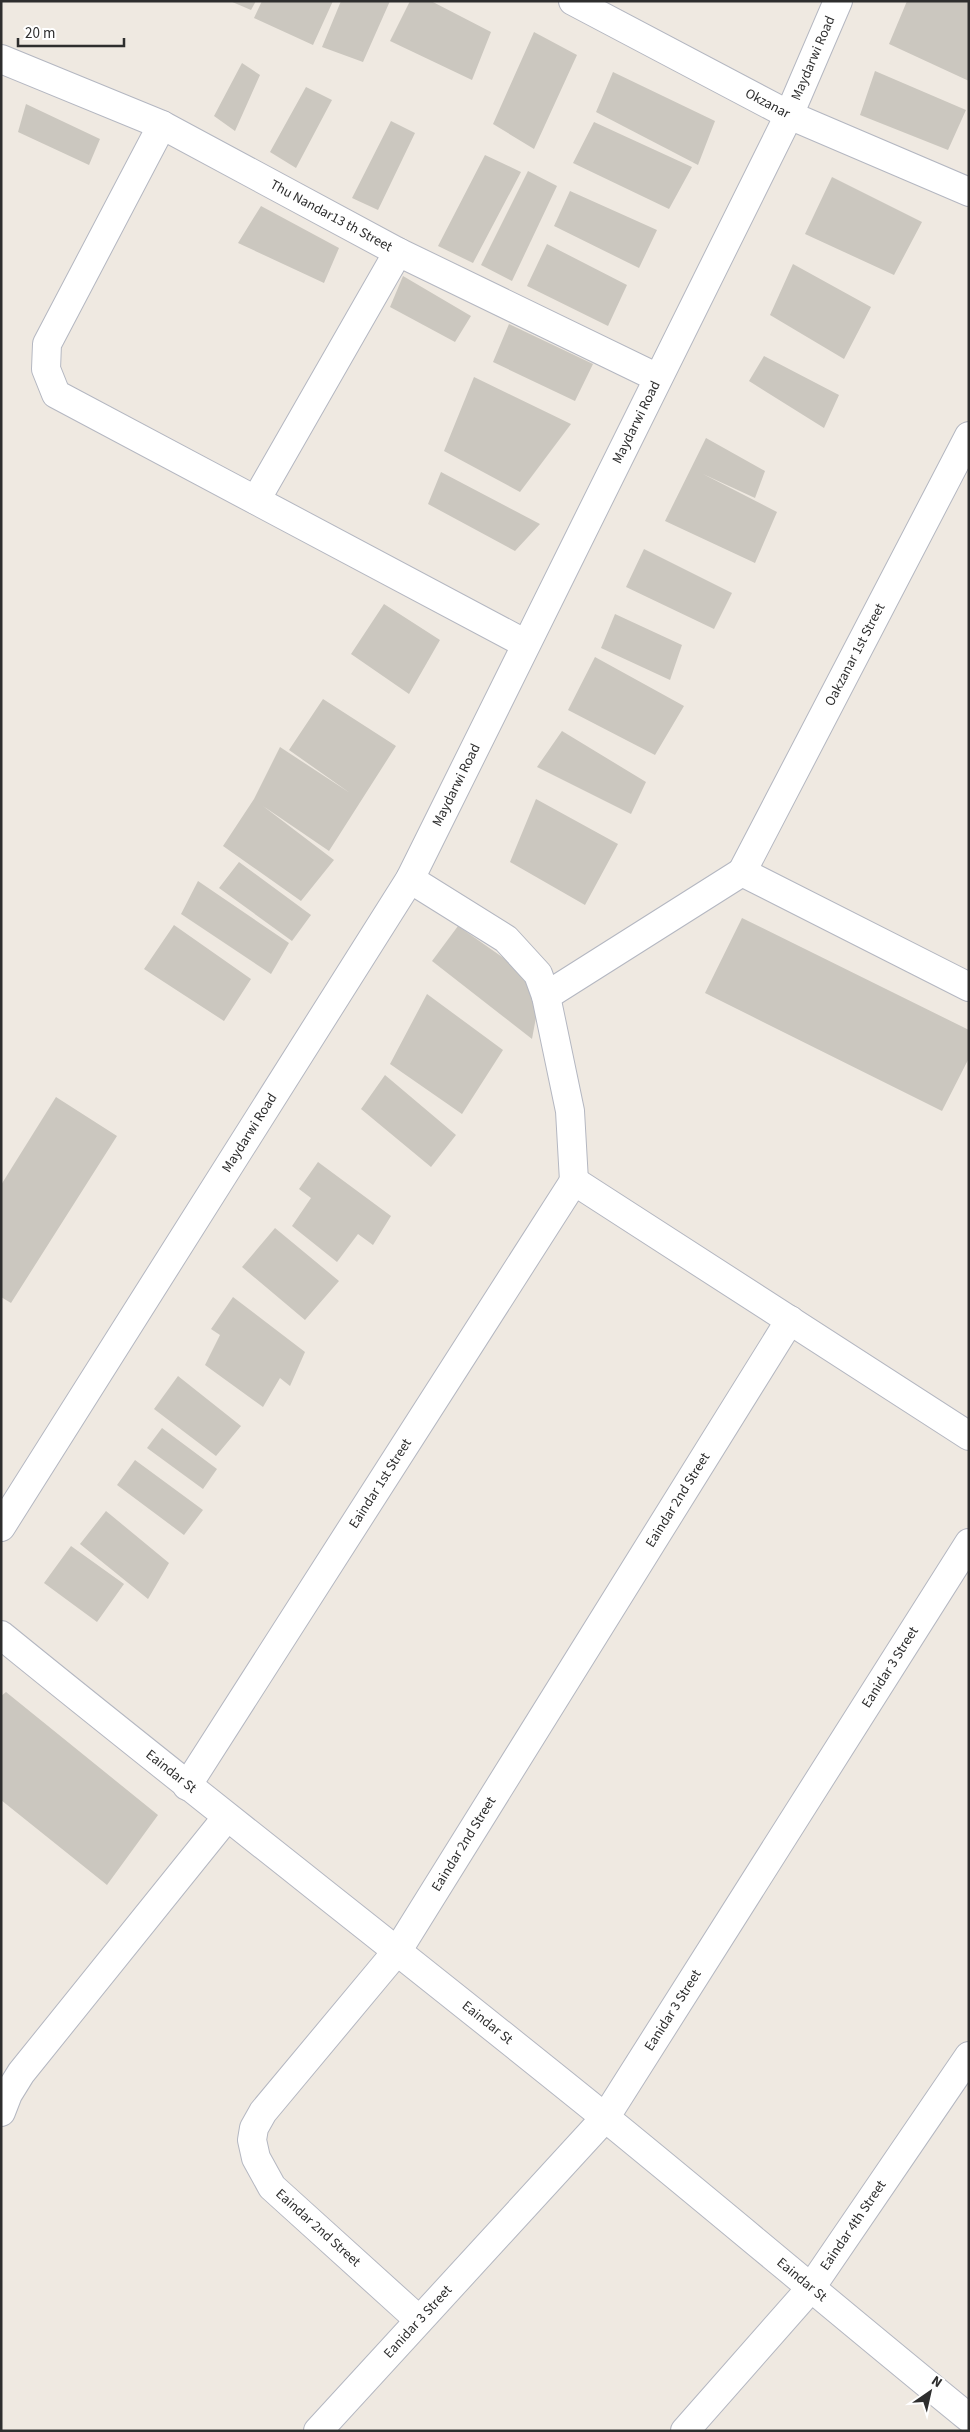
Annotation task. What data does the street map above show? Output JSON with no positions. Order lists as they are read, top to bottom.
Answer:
{
  "streets": {
    "street": [
      "Maydarwi Road",
      "Okzanar",
      "Thu Nandar13 th Street",
      "Oakzanar 1st Street",
      "Eaindar 1st Street",
      "Eaindar 2nd Street",
      "Eanidar 3 Street",
      "Eaindar St",
      "Eaindar 4th Street"
    ]
  },
  "crossings": [
    ["Maydarwi Road", "Okzanar"],
    ["Maydarwi Road", "Thu Nandar13 th Street"],
    ["Eaindar 1st Street", "Eaindar St"],
    ["Eaindar 2nd Street", "Eanidar 3 Street"],
    ["Eaindar 2nd Street", "Eaindar St"],
    ["Eanidar 3 Street", "Eaindar St"],
    ["Eaindar St", "Eaindar 4th Street"]
  ],
  "scale_bar": "20 m",
  "north": "top right"
}
